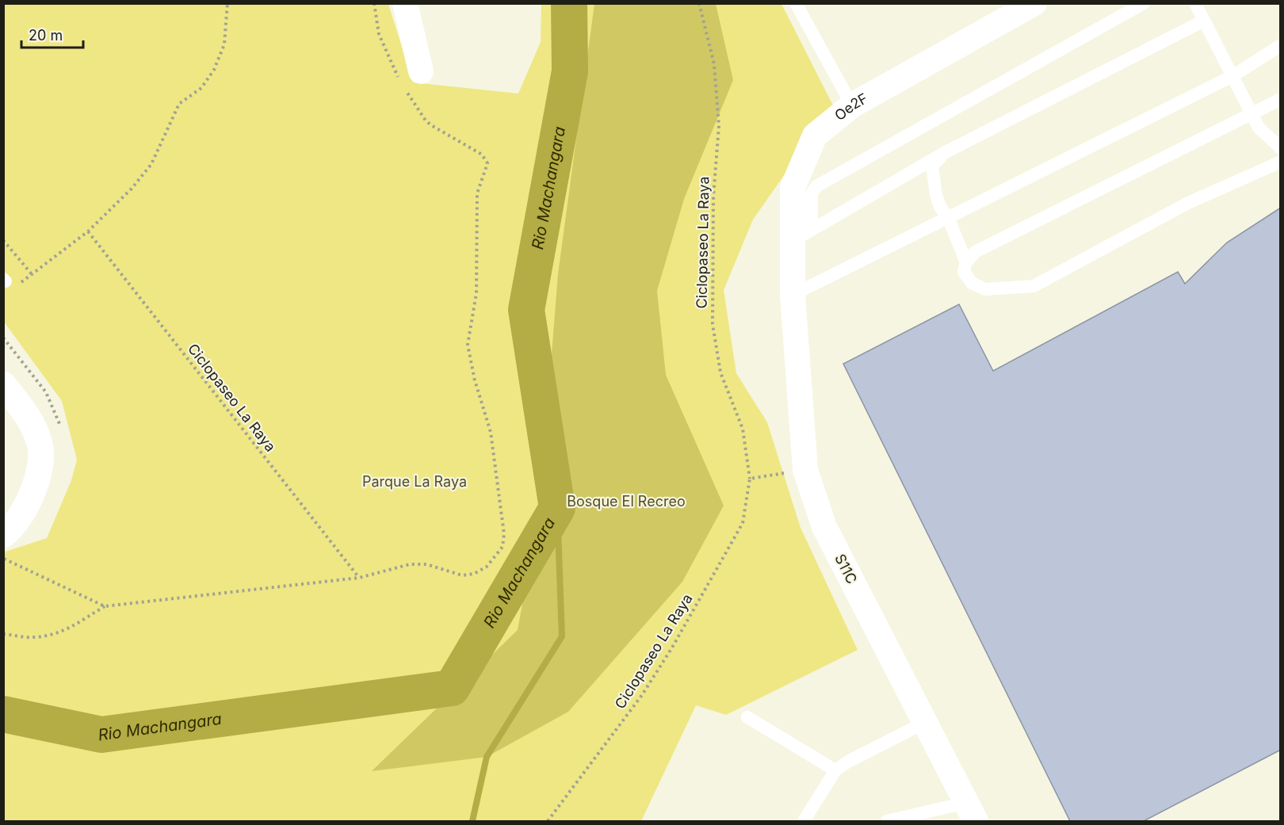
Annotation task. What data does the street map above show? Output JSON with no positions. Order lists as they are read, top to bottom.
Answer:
{
  "streets": {
    "street": ["Oe2F", "S11C"],
    "path": ["Ciclopaseo La Raya"]
  },
  "crossings": [
    ["Oe2F", "S11C"]
  ],
  "water": ["Rio Machangara"],
  "parks": ["Parque La Raya", "Bosque El Recreo"],
  "scale_bar": "20 m"
}
